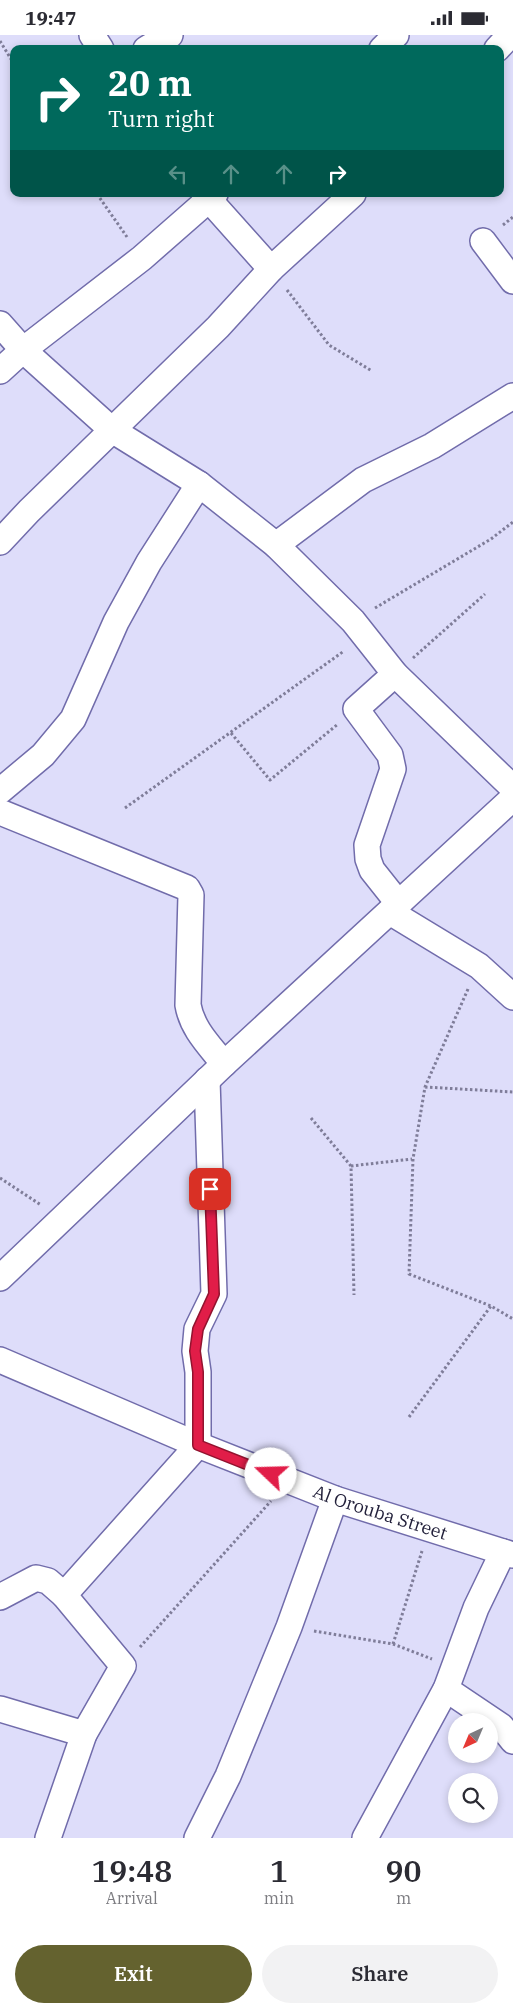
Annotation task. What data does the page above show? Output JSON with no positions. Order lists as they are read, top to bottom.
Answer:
{
  "streets": {
    "street": ["Al Orouba Street"]
  },
  "north": "bottom left",
  "page": {
    "status": "19:47",
    "turn": ["20 m", "Turn right"],
    "eta": [
      "19:48",
      "Arrival",
      "1",
      "min",
      "90",
      "m"
    ],
    "buttons": ["Exit", "Share"]
  }
}
